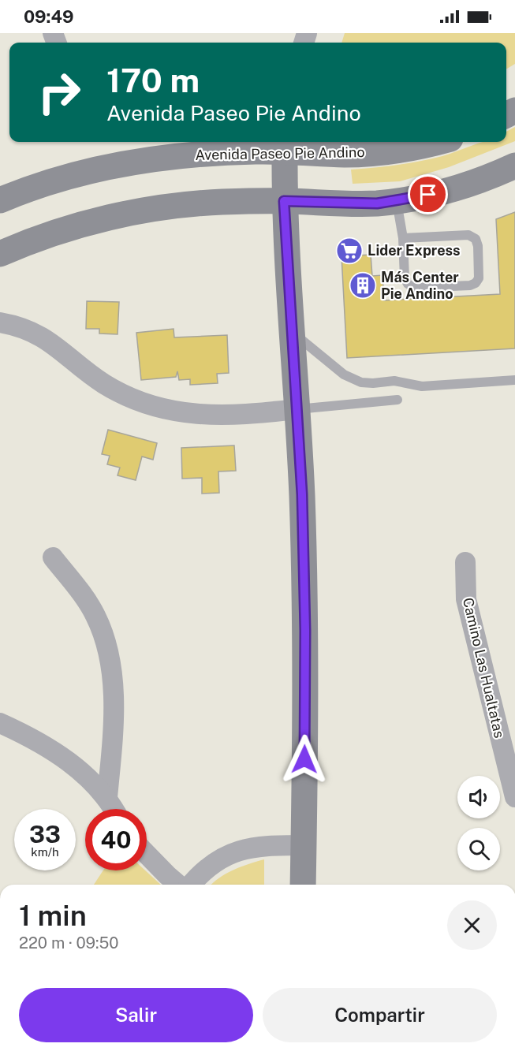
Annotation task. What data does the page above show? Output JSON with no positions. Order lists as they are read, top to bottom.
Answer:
{
  "streets": {
    "street": ["Avenida Paseo Pie Andino", "Camino Las Hualtatas"]
  },
  "places": {
    "supermarket": ["Lider Express"],
    "building": ["Más Center Pie Andino"]
  },
  "page": {
    "status": "09:49",
    "turn": ["170 m", "Avenida Paseo Pie Andino"],
    "speed": "33 km/h",
    "limit": "40",
    "heading": ["1 min", "220 m · 09:50"],
    "buttons": ["Salir", "Compartir"]
  }
}
